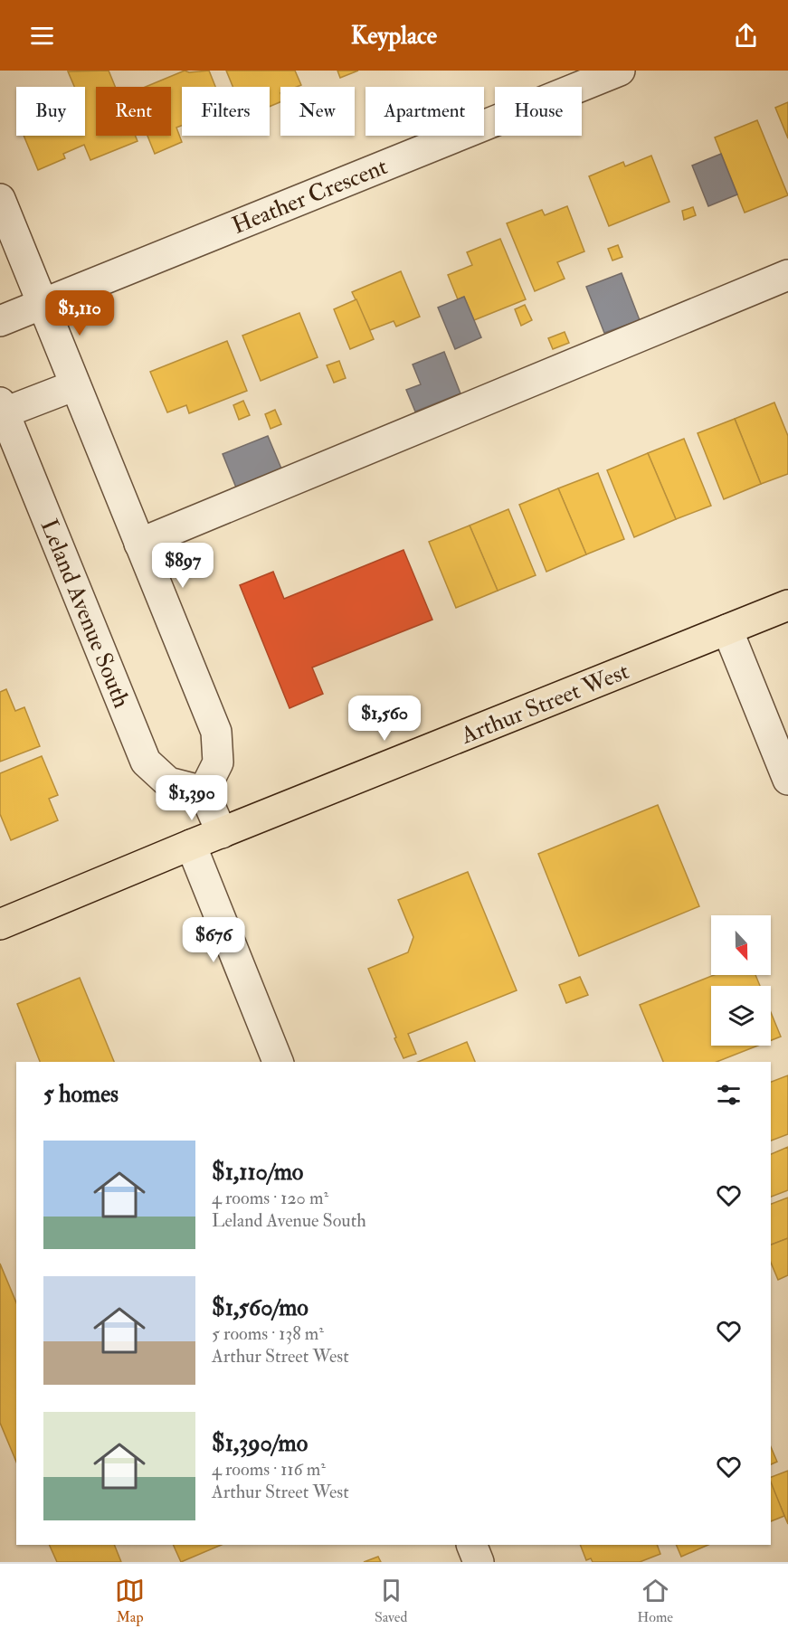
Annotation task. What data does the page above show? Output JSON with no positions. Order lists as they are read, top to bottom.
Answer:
{
  "streets": {
    "main road": ["Arthur Street West"],
    "street": ["Heather Crescent", "Leland Avenue South"]
  },
  "north": "bottom",
  "page": {
    "header": "Keyplace",
    "chip": [
      "Buy",
      "Rent",
      "Filters",
      "New",
      "Apartment",
      "House"
    ],
    "price": [
      "$1,110",
      "$897",
      "$1,560",
      "$1,390",
      "$676"
    ],
    "heading": "5 homes",
    "list": [
      {
        "name": "$1,110/mo",
        "note": "4 rooms · 120 m² · Leland Avenue South"
      },
      {
        "name": "$1,560/mo",
        "note": "5 rooms · 138 m² · Arthur Street West"
      },
      {
        "name": "$1,390/mo",
        "note": "4 rooms · 116 m² · Arthur Street West"
      }
    ],
    "tabs": ["Map", "Saved", "Home"]
  }
}
